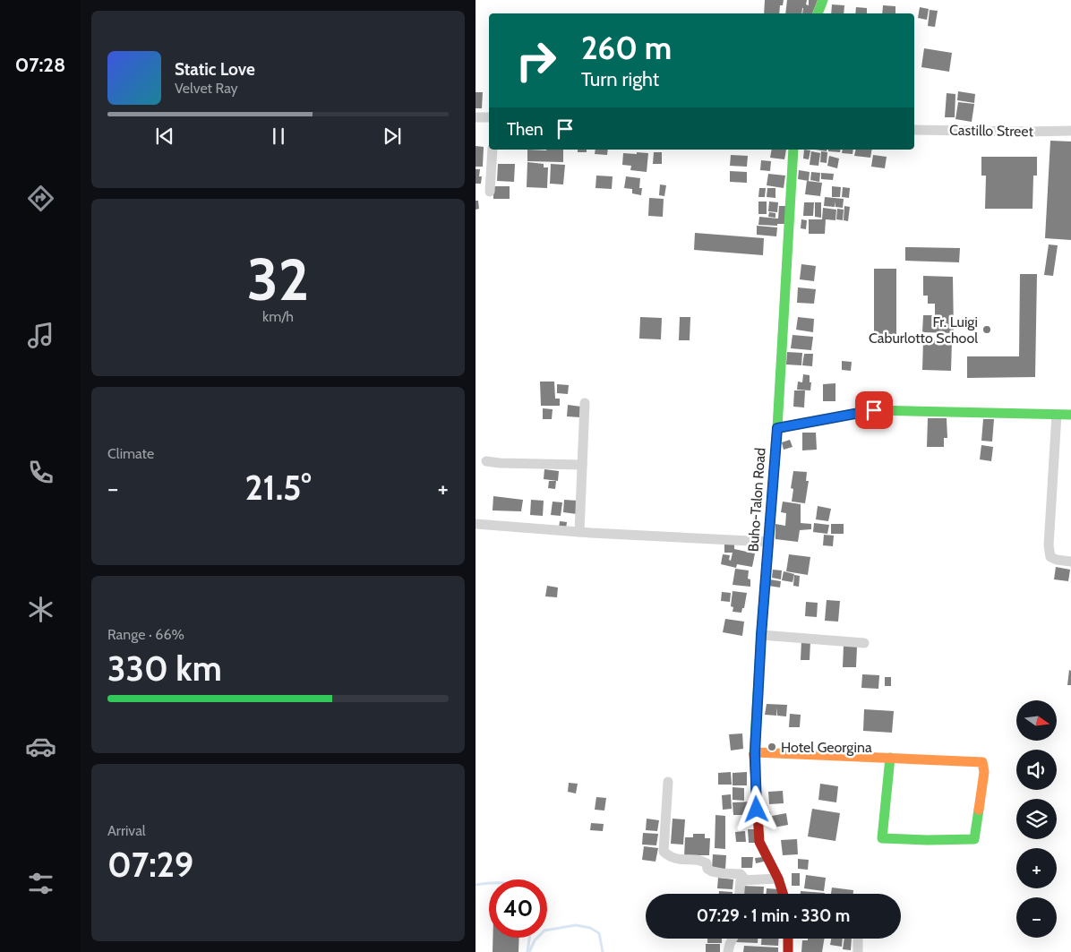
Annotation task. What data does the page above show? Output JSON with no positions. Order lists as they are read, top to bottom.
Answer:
{
  "streets": {
    "street": ["Castillo Street", "Buho-Talon Road"]
  },
  "places": ["Fr. Luigi Caburlotto School", "Hotel Georgina"],
  "north": "right",
  "page": {
    "tabs": "07:28",
    "turn": ["260 m", "Turn right"],
    "song": ["Static Love", "Velvet Ray"],
    "then": "Then",
    "tile": [
      ["32", "km/h"],
      "Climate",
      ["Range · 66%", "330 km"],
      ["Arrival", "07:29"]
    ],
    "heat": ["−", "21.5°", "+"],
    "map_buttons": ["+", "−"],
    "limit": "40",
    "trip": "07:29 · 1 min · 330 m"
  }
}
